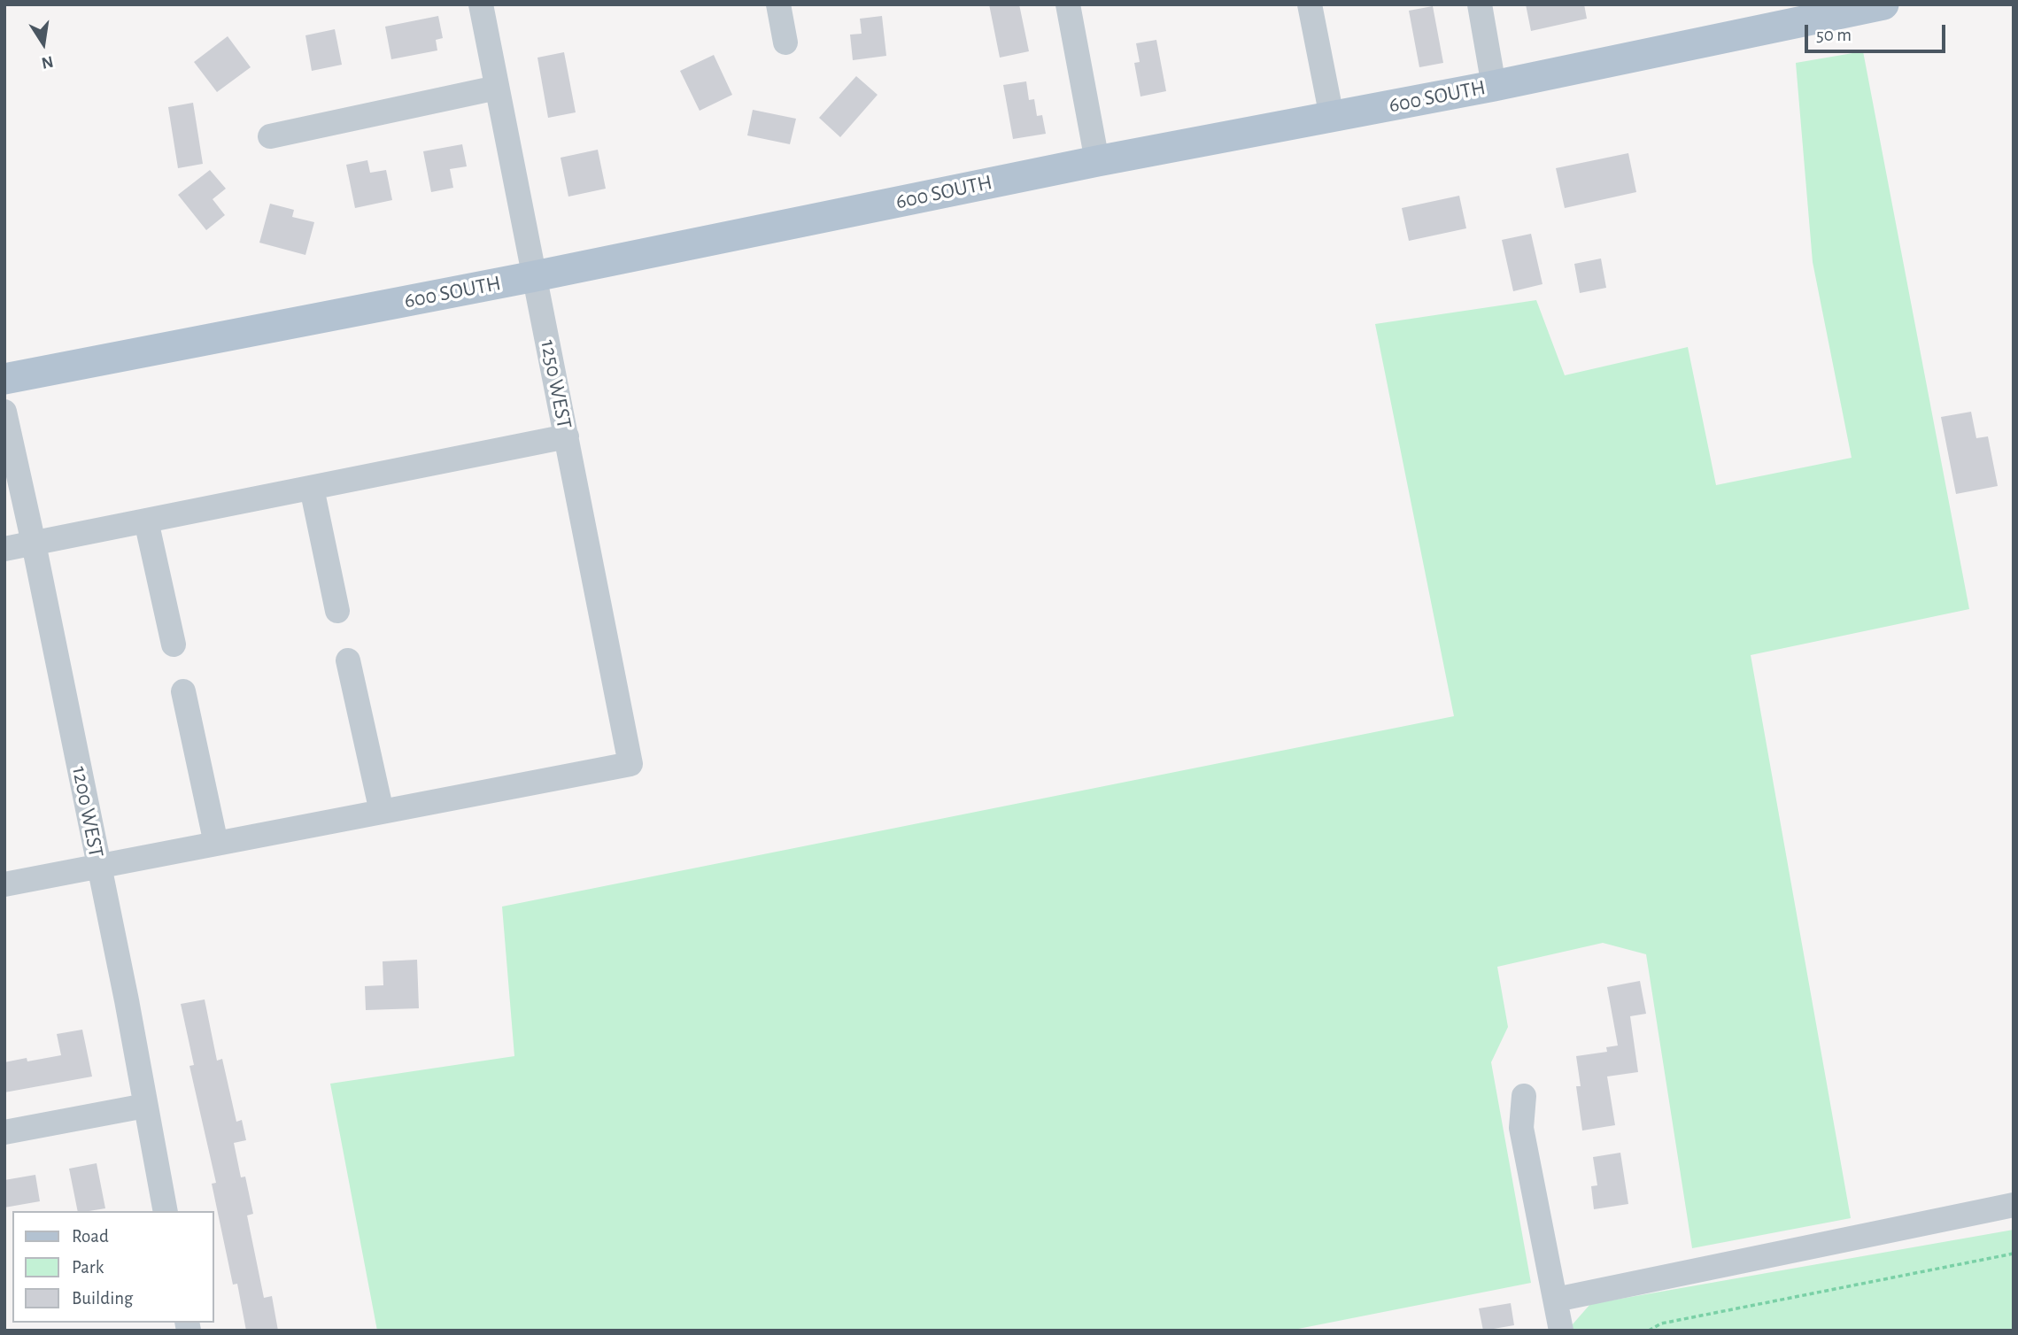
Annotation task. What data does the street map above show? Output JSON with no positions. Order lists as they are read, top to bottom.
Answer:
{
  "streets": {
    "main road": ["600 SOUTH"],
    "street": ["1250 WEST", "1200 WEST"]
  },
  "crossings": [
    ["600 SOUTH", "1250 WEST"]
  ],
  "legend": ["Road", "Park", "Building"],
  "scale_bar": "50 m",
  "north": "bottom"
}
